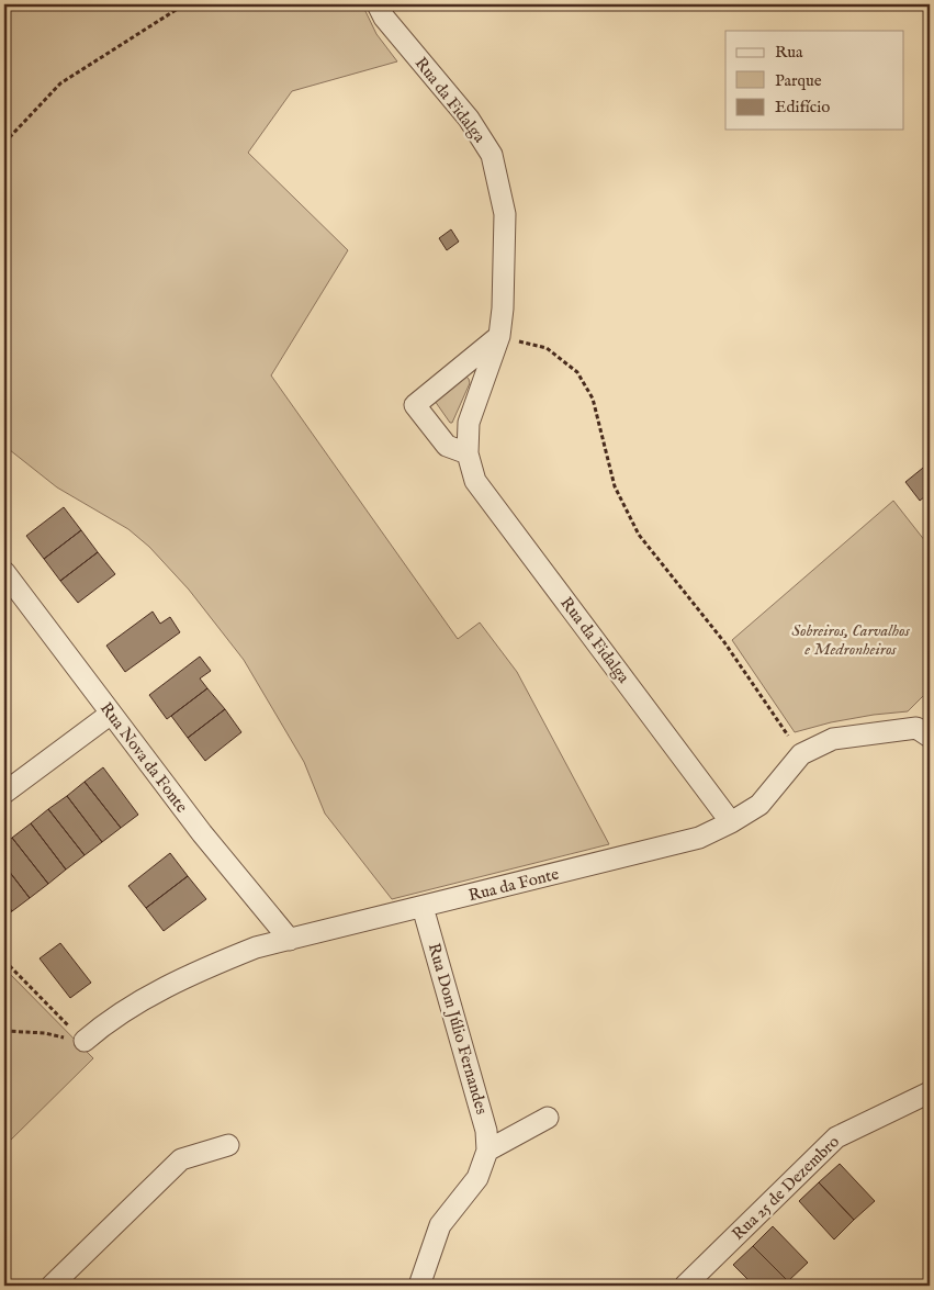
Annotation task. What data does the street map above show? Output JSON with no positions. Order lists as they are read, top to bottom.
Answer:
{
  "streets": {
    "street": [
      "Rua da Fidalga",
      "Rua Nova da Fonte",
      "Rua da Fonte",
      "Rua Dom Júlio Fernandes",
      "Rua 25 de Dezembro"
    ]
  },
  "crossings": [
    ["Rua da Fidalga", "Rua da Fonte"],
    ["Rua Nova da Fonte", "Rua da Fonte"],
    ["Rua da Fonte", "Rua Dom Júlio Fernandes"]
  ],
  "parks": ["Sobreiros, Carvalhos e Medronheiros"],
  "legend": ["Rua", "Parque", "Edifício"]
}
